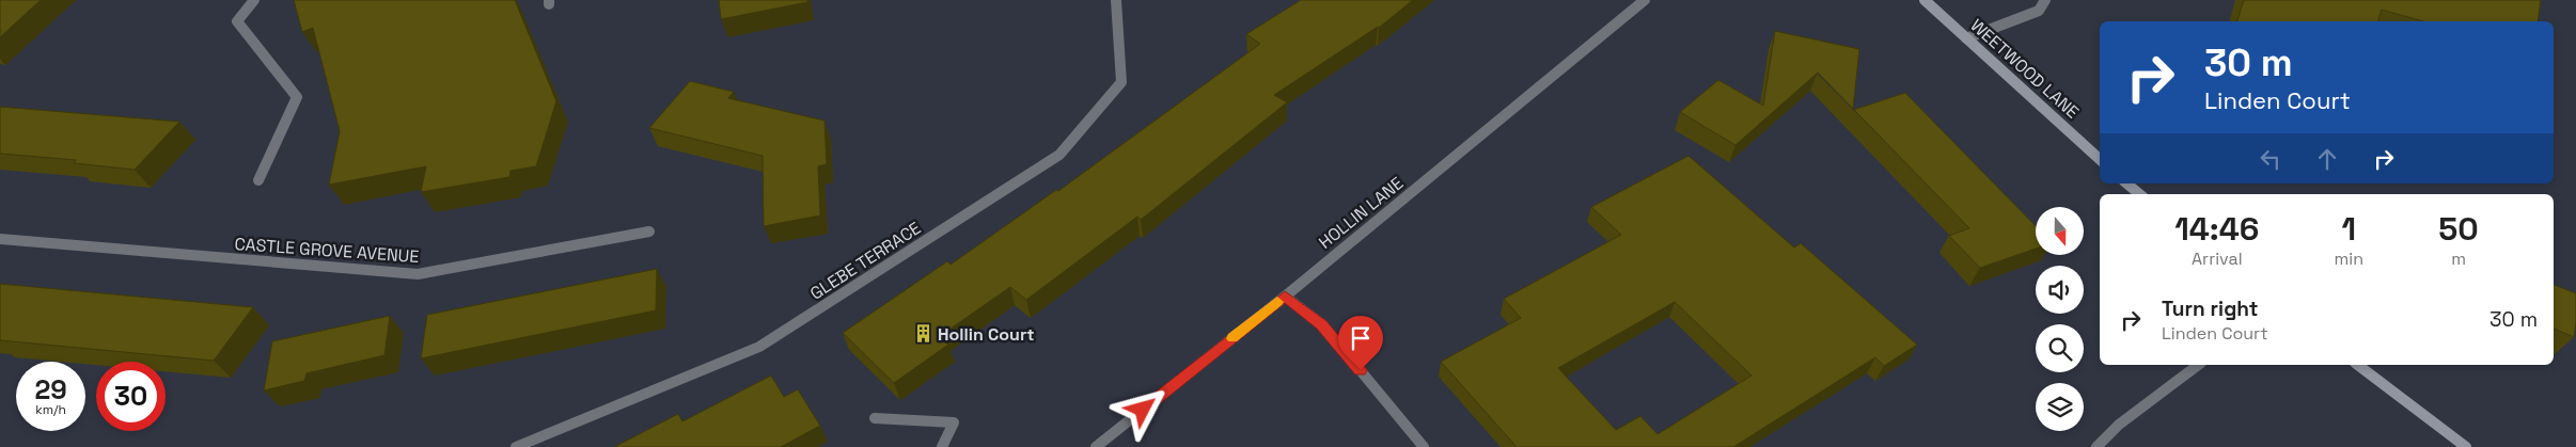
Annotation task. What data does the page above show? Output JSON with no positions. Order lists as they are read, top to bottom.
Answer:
{
  "streets": {
    "street": [
      "WEETWOOD LANE",
      "HOLLIN LANE",
      "CASTLE GROVE AVENUE",
      "GLEBE TERRACE"
    ]
  },
  "places": {
    "building": ["Hollin Court"]
  },
  "north": "bottom",
  "page": {
    "turn": ["30 m", "Linden Court"],
    "eta": [
      "14:46",
      "Arrival",
      "1",
      "min",
      "50",
      "m"
    ],
    "list": [
      {
        "name": "Turn right",
        "note": "Linden Court",
        "value": "30 m"
      }
    ],
    "speed": "29 km/h",
    "limit": "30"
  }
}
